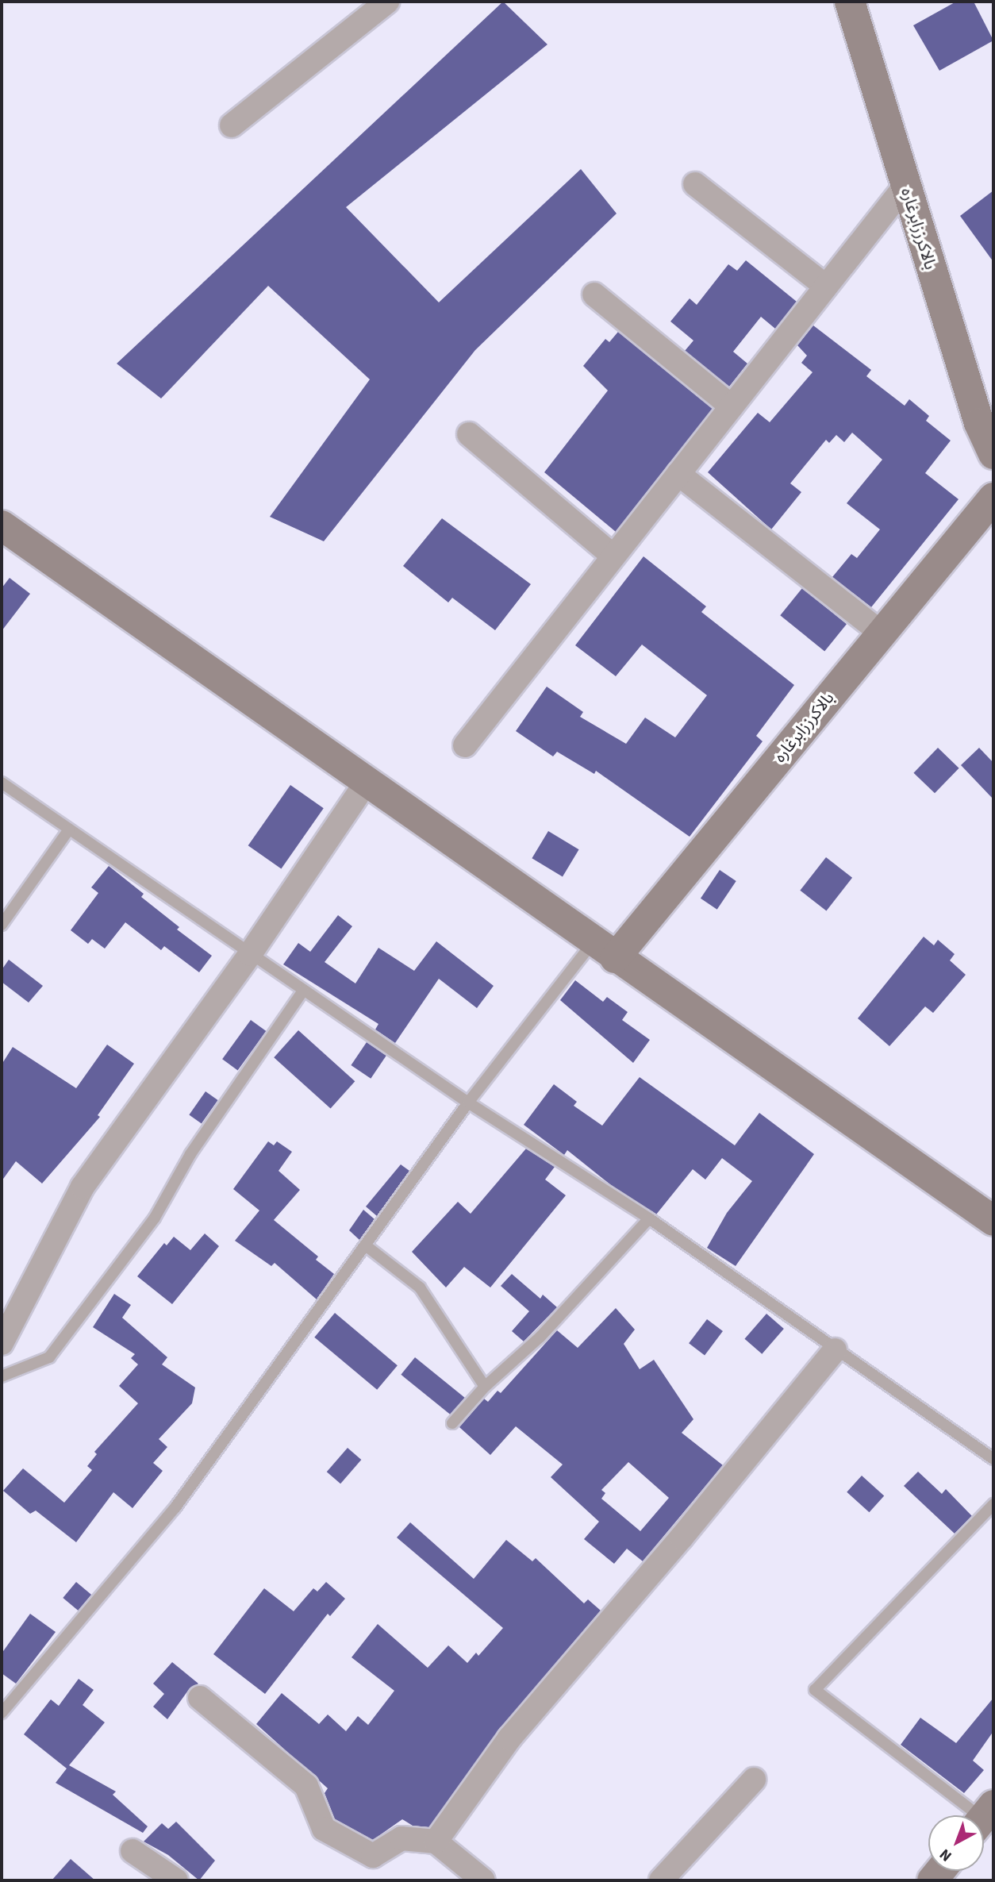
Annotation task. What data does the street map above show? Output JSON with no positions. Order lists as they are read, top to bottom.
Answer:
{
  "streets": {
    "main road": ["بالاکرززابرغاره"]
  },
  "north": "bottom left"
}
